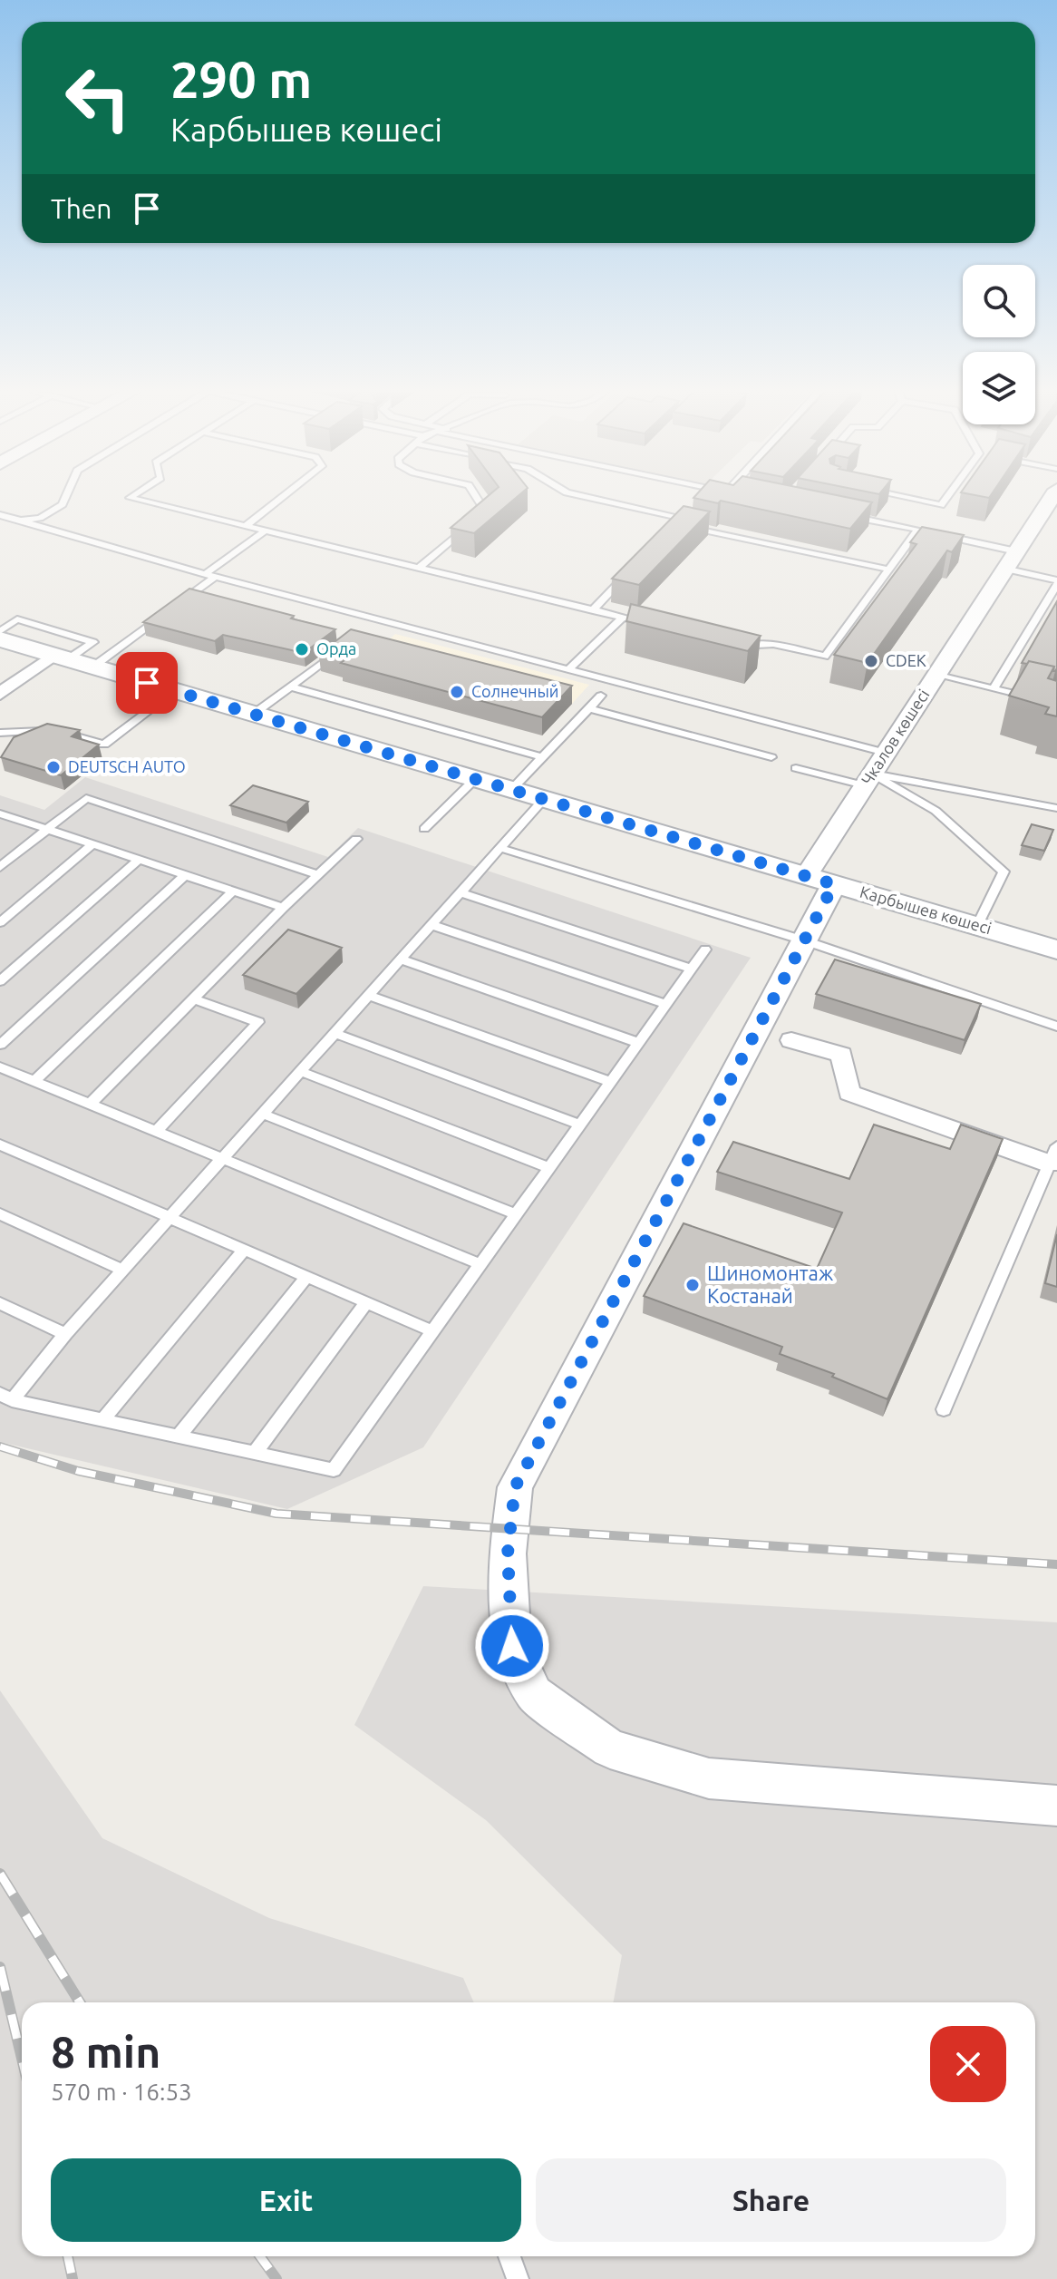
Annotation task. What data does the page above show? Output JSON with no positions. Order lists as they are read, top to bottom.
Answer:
{
  "streets": {
    "main road": ["Карбышев көшесі"],
    "street": ["Чкалов көшесі"]
  },
  "crossings": [
    ["Чкалов көшесі", "Карбышев көшесі"]
  ],
  "places": [
    "Орда",
    "CDEK",
    "Солнечный",
    "DEUTSCH AUTO",
    "Шиномонтаж Костанай"
  ],
  "page": {
    "turn": ["290 m", "Карбышев көшесі"],
    "then": "Then",
    "heading": ["8 min", "570 m · 16:53"],
    "buttons": ["Exit", "Share"]
  }
}
